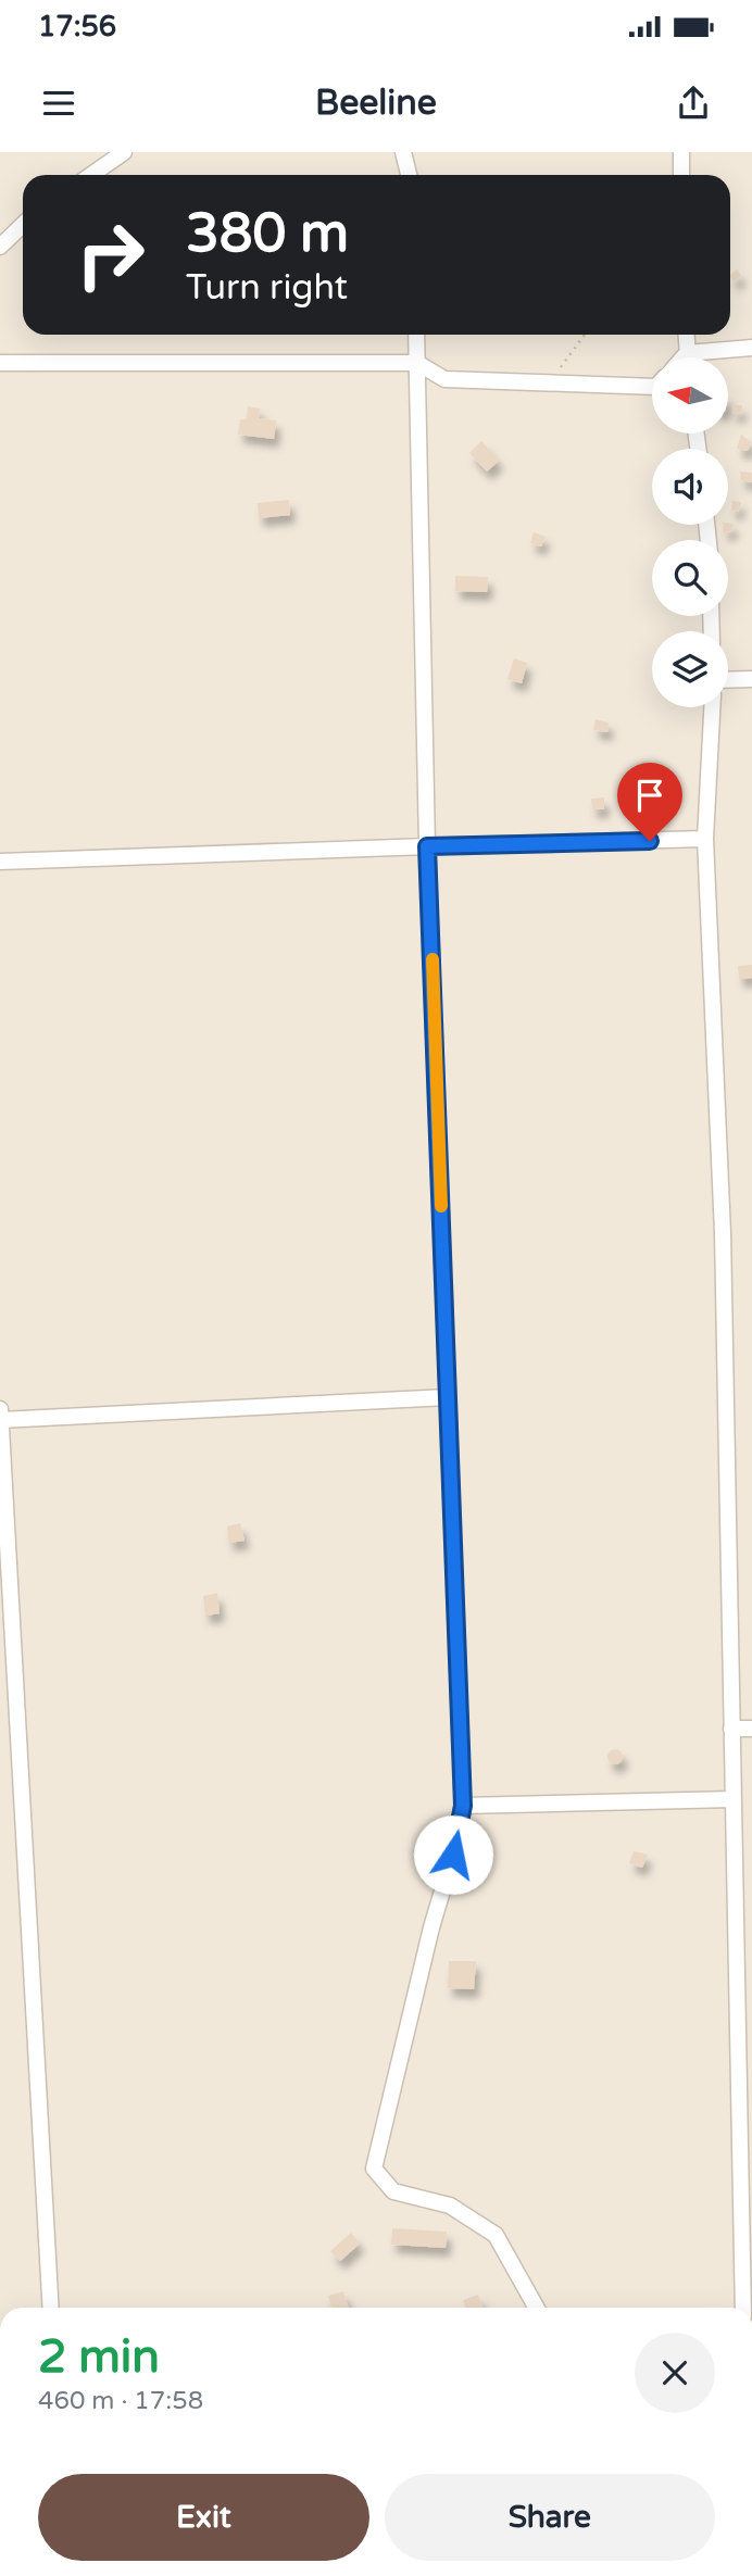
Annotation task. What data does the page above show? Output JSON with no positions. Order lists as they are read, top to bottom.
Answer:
{
  "north": "left",
  "page": {
    "status": "17:56",
    "header": "Beeline",
    "turn": ["380 m", "Turn right"],
    "heading": ["2 min", "460 m · 17:58"],
    "buttons": ["Exit", "Share"]
  }
}
